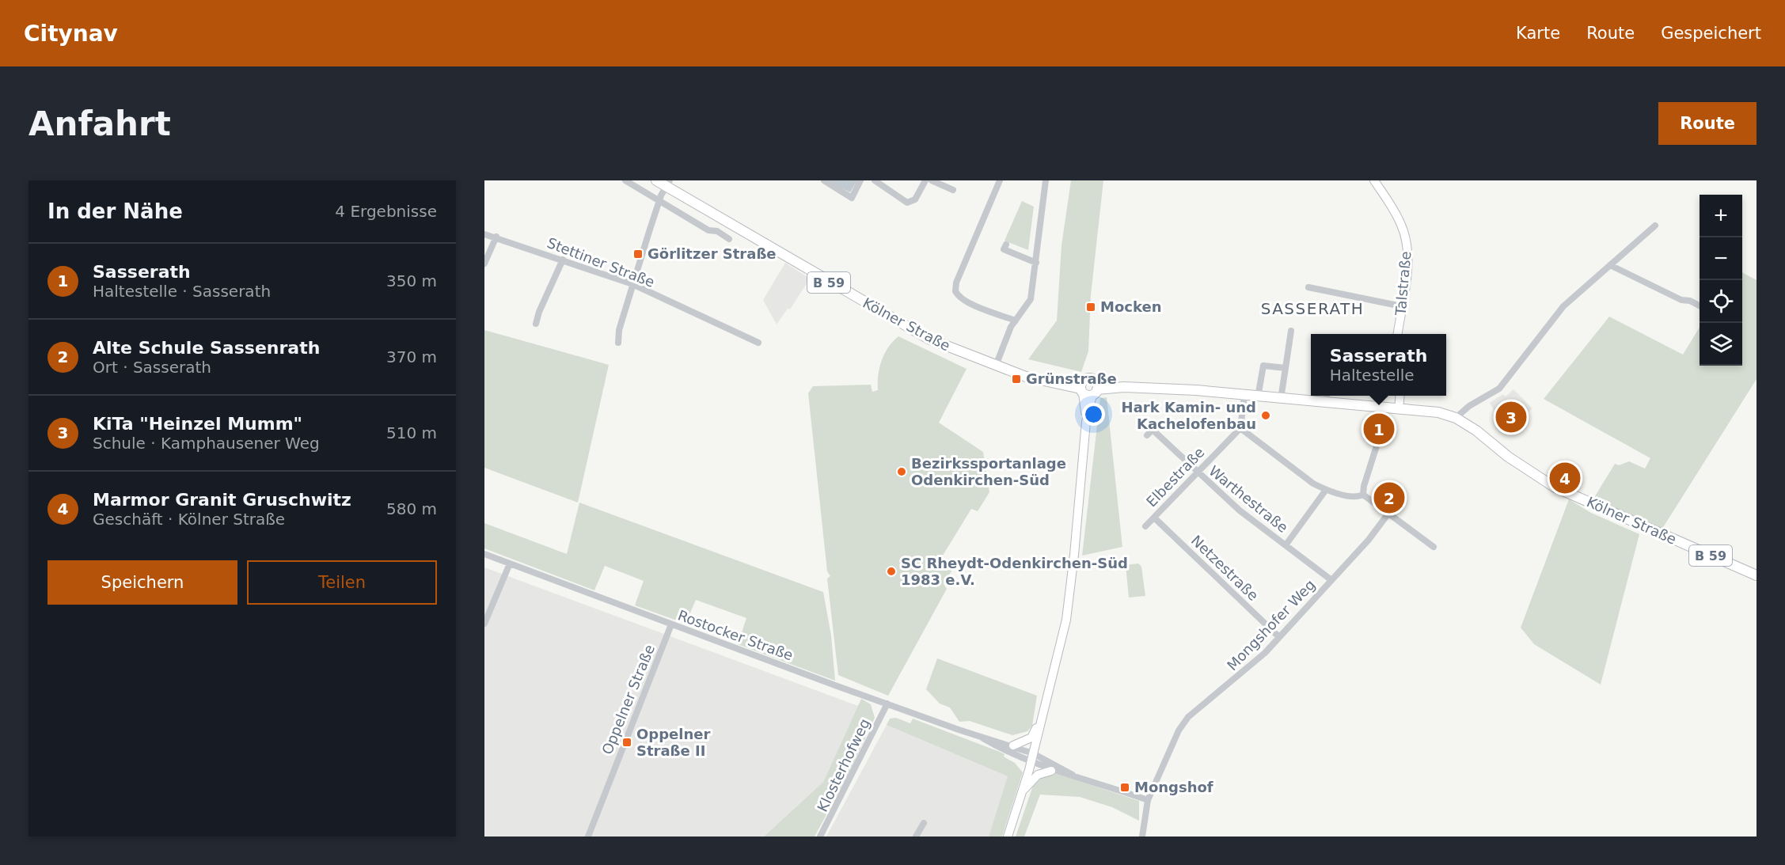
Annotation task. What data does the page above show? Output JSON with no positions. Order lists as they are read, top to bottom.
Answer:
{
  "streets": {
    "main road": ["B 59", "Talstraße", "Kölner Straße"],
    "street": [
      "Stettiner Straße",
      "Elbestraße",
      "Warthestraße",
      "Netzestraße",
      "Mongshofer Weg",
      "Rostocker Straße",
      "Oppelner Straße",
      "Klosterhofweg"
    ]
  },
  "crossings": [
    ["Elbestraße", "Warthestraße"],
    ["Elbestraße", "Netzestraße"],
    ["Warthestraße", "Mongshofer Weg"],
    ["Netzestraße", "Mongshofer Weg"],
    ["Rostocker Straße", "Oppelner Straße"],
    ["Rostocker Straße", "Klosterhofweg"]
  ],
  "districts": ["SASSERATH"],
  "places": {
    "transit": [
      "Görlitzer Straße",
      "Mocken",
      "Grünstraße",
      "Oppelner Straße II",
      "Mongshof"
    ],
    "other": ["Hark Kamin- und Kachelofenbau", "Bezirkssportanlage Odenkirchen-Süd", "SC Rheydt-Odenkirchen-Süd 1983 e.V."]
  },
  "page": {
    "header": "Citynav",
    "nav": ["Karte", "Route", "Gespeichert"],
    "buttons": [
      "Route",
      ["Speichern", "Teilen"]
    ],
    "title": "Anfahrt",
    "heading": ["In der Nähe", "4 Ergebnisse"],
    "map_buttons": ["+", "−"],
    "list": [
      {
        "mark": "1",
        "name": "Sasserath",
        "note": "Haltestelle · Sasserath",
        "value": "350 m"
      },
      {
        "mark": "2",
        "name": "Alte Schule Sassenrath",
        "note": "Ort · Sasserath",
        "value": "370 m"
      },
      {
        "mark": "3",
        "name": "KiTa \"Heinzel Mumm\"",
        "note": "Schule · Kamphausener Weg",
        "value": "510 m"
      },
      {
        "mark": "4",
        "name": "Marmor Granit Gruschwitz",
        "note": "Geschäft · Kölner Straße",
        "value": "580 m"
      }
    ],
    "popup": ["Sasserath", "Haltestelle"],
    "pins": [
      "3",
      "1",
      "4",
      "2"
    ]
  }
}
